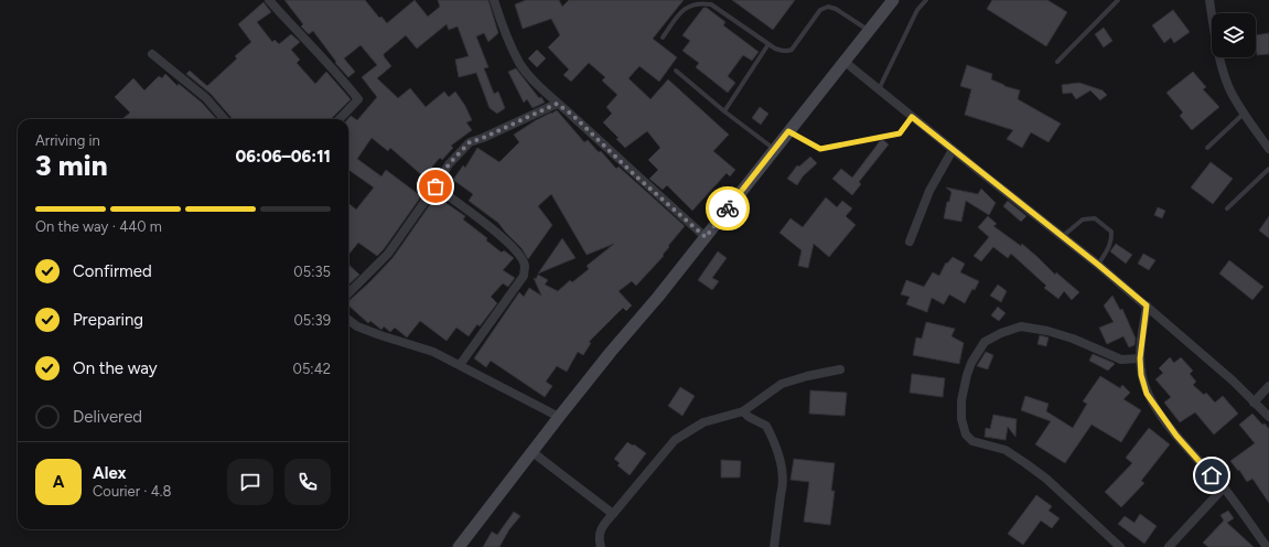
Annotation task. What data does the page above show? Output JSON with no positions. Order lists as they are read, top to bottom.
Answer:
{
  "page": {
    "heading": ["3 min", "Arriving in", "06:06–06:11"],
    "panel": ["Alex", "Courier · 4.8"],
    "bar": "On the way · 440 m",
    "list": [
      ["Confirmed", "05:35"],
      ["Preparing", "05:39"],
      ["On the way", "05:42"],
      "Delivered"
    ],
    "round": "A"
  }
}
